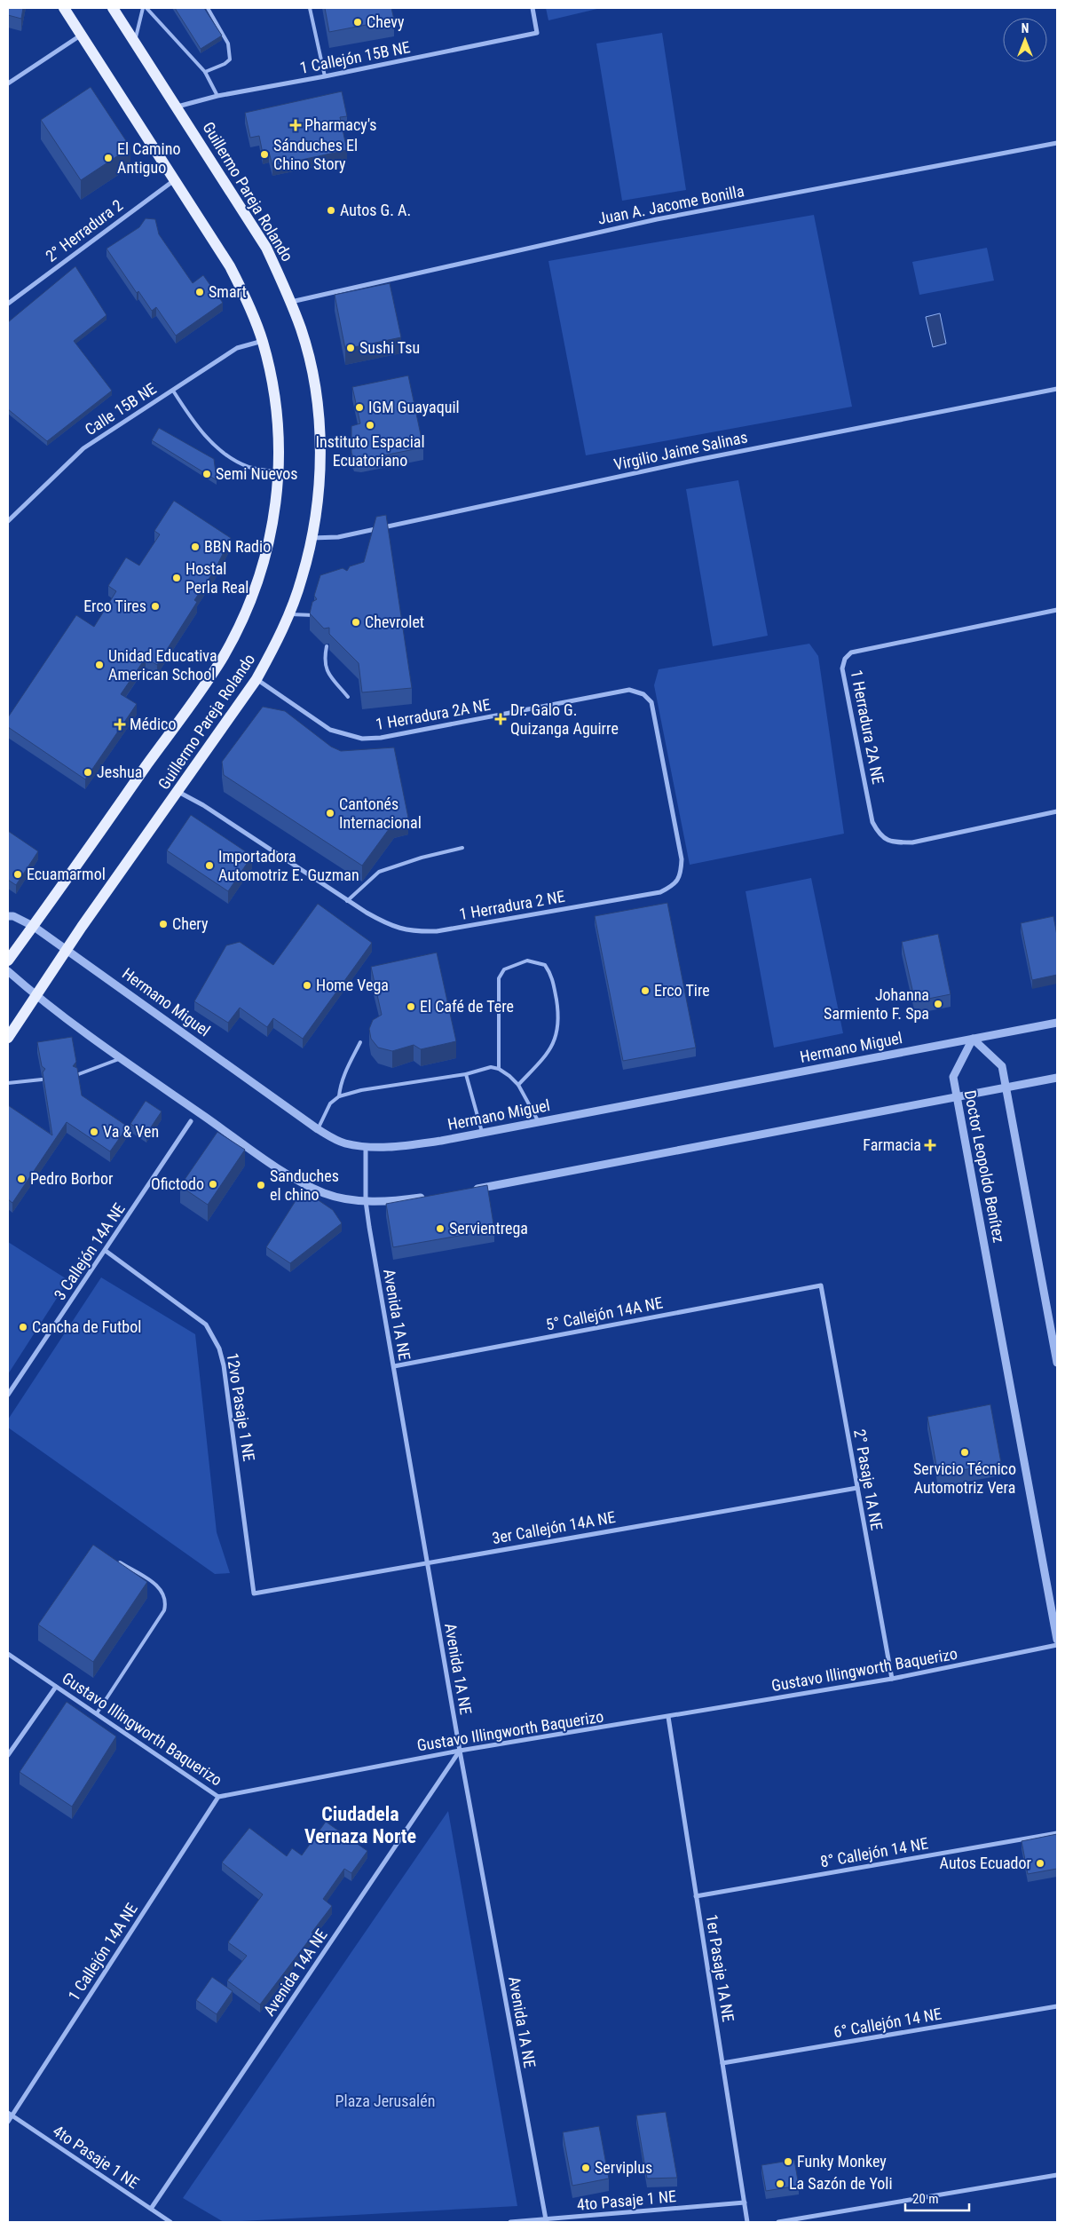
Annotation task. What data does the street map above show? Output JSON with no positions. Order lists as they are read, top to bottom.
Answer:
{
  "streets": {
    "main road": ["Guillermo Pareja Rolando"],
    "street": [
      "1 Callejón 15B NE",
      "Juan A. Jacome Bonilla",
      "2° Herradura 2",
      "Calle 15B NE",
      "Virgilio Jaime Salinas",
      "1 Herradura 2A NE",
      "1 Herradura 2 NE",
      "Hermano Miguel",
      "Doctor Leopoldo Benítez",
      "3 Callejón 14A NE",
      "5° Callejón 14A NE",
      "Avenida 1A NE",
      "12vo Pasaje 1 NE",
      "2° Pasaje 1A NE",
      "3er Callejón 14A NE",
      "Gustavo Illingworth Baquerizo",
      "8° Callejón 14 NE",
      "1 Callejón 14A NE",
      "1er Pasaje 1A NE",
      "Avenida 14A NE",
      "6° Callejón 14 NE",
      "4to Pasaje 1 NE"
    ]
  },
  "crossings": [
    ["1 Callejón 15B NE", "Guillermo Pareja Rolando"],
    ["Guillermo Pareja Rolando", "Juan A. Jacome Bonilla"],
    ["Guillermo Pareja Rolando", "2° Herradura 2"],
    ["Guillermo Pareja Rolando", "Calle 15B NE"],
    ["Guillermo Pareja Rolando", "Virgilio Jaime Salinas"],
    ["Guillermo Pareja Rolando", "1 Herradura 2A NE"],
    ["Guillermo Pareja Rolando", "1 Herradura 2 NE"],
    ["Guillermo Pareja Rolando", "Hermano Miguel"],
    ["1 Herradura 2A NE", "1 Herradura 2 NE"],
    ["Hermano Miguel", "Doctor Leopoldo Benítez"],
    ["Hermano Miguel", "Avenida 1A NE"],
    ["3 Callejón 14A NE", "12vo Pasaje 1 NE"],
    ["5° Callejón 14A NE", "Avenida 1A NE"],
    ["5° Callejón 14A NE", "2° Pasaje 1A NE"],
    ["Avenida 1A NE", "3er Callejón 14A NE"],
    ["Avenida 1A NE", "Gustavo Illingworth Baquerizo"],
    ["Avenida 1A NE", "Avenida 14A NE"],
    ["Avenida 1A NE", "4to Pasaje 1 NE"],
    ["12vo Pasaje 1 NE", "3er Callejón 14A NE"],
    ["2° Pasaje 1A NE", "3er Callejón 14A NE"],
    ["2° Pasaje 1A NE", "Gustavo Illingworth Baquerizo"],
    ["Gustavo Illingworth Baquerizo", "1 Callejón 14A NE"],
    ["Gustavo Illingworth Baquerizo", "1er Pasaje 1A NE"],
    ["Gustavo Illingworth Baquerizo", "Avenida 14A NE"],
    ["8° Callejón 14 NE", "1er Pasaje 1A NE"],
    ["1 Callejón 14A NE", "4to Pasaje 1 NE"],
    ["1er Pasaje 1A NE", "6° Callejón 14 NE"],
    ["1er Pasaje 1A NE", "4to Pasaje 1 NE"],
    ["Avenida 14A NE", "4to Pasaje 1 NE"]
  ],
  "districts": ["Ciudadela Vernaza Norte"],
  "parks": ["Plaza Jerusalén"],
  "places": {
    "other": [
      "Chevy",
      "Sánduches El Chino Story",
      "El Camino Antiguo",
      "Autos G. A.",
      "Smart",
      "Sushi Tsu",
      "IGM Guayaquil",
      "Instituto Espacial Ecuatoriano",
      "Semi Nuevos",
      "BBN Radio",
      "Hostal Perla Real",
      "Erco Tires",
      "Chevrolet",
      "Unidad Educativa American School",
      "Jeshua",
      "Cantonés Internacional",
      "Importadora Automotriz E. Guzman",
      "Ecuamarmol",
      "Chery",
      "Home Vega",
      "Erco Tire",
      "Johanna Sarmiento F. Spa",
      "El Café de Tere",
      "Va & Ven",
      "Pedro Borbor",
      "Ofictodo",
      "Sanduches el chino",
      "Servientrega",
      "Cancha de Futbol",
      "Servicio Técnico Automotriz Vera",
      "Autos Ecuador",
      "Funky Monkey",
      "Serviplus",
      "La Sazón de Yoli"
    ],
    "health": [
      "Pharmacy's",
      "Dr. Galo G. Quizanga Aguirre",
      "Médico",
      "Farmacia"
    ]
  },
  "scale_bar": "20 m",
  "north": "top"
}
